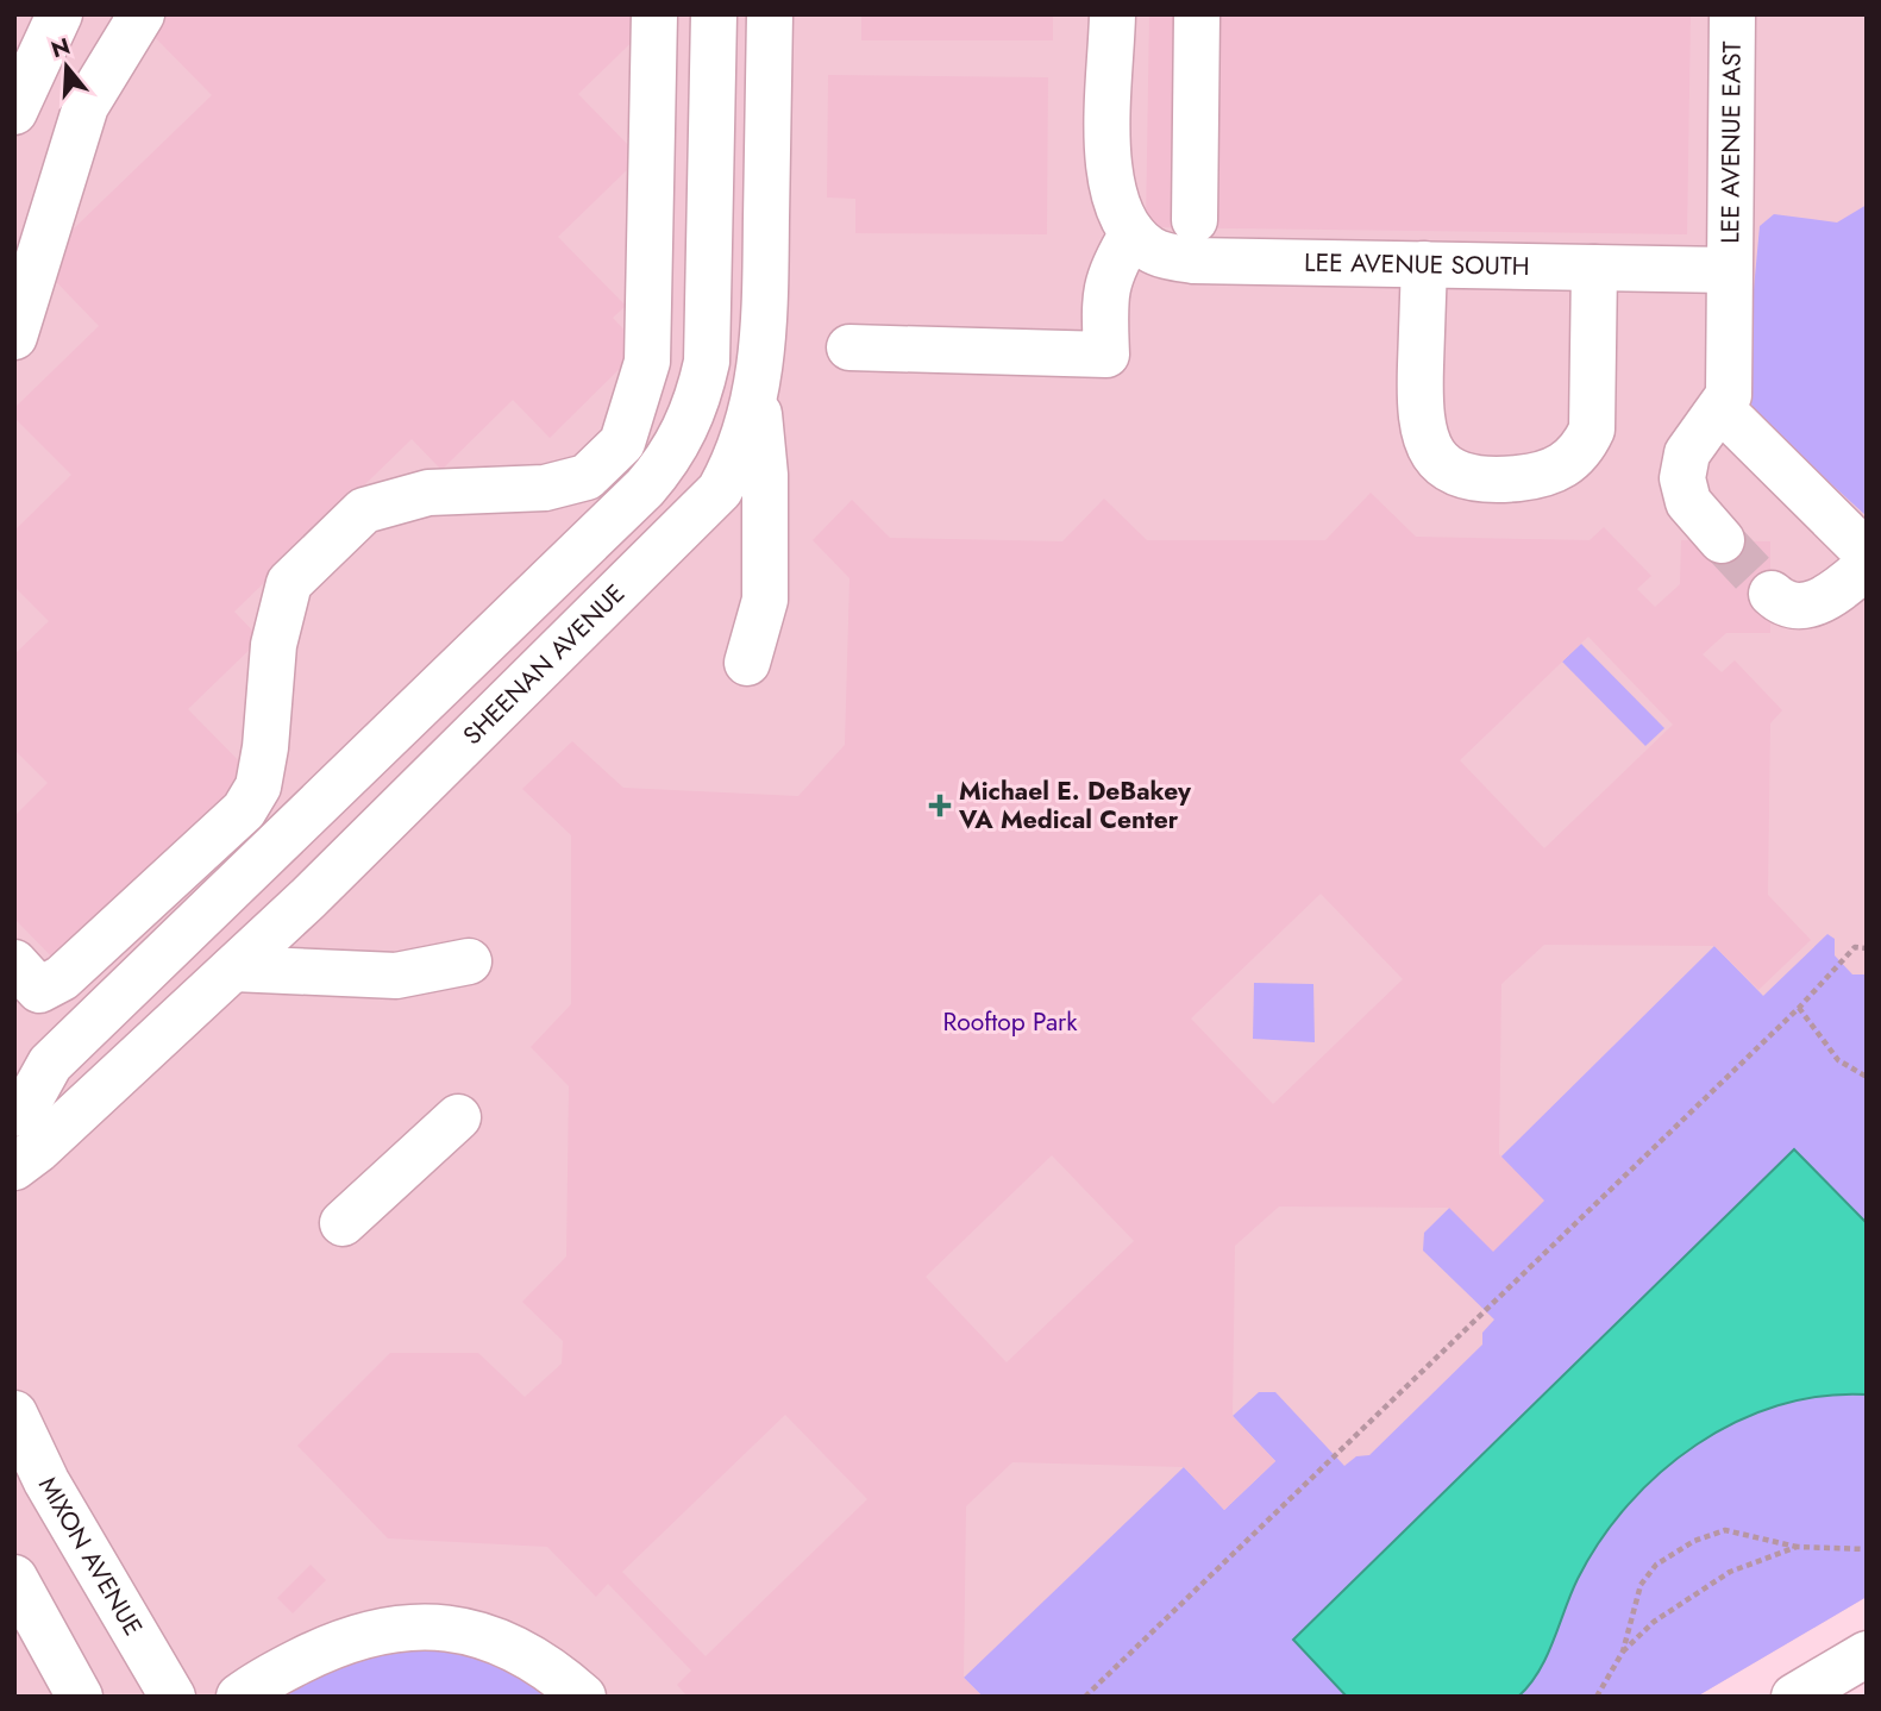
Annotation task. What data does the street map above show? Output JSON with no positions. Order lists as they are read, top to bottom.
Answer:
{
  "streets": {
    "street": [
      "LEE AVENUE EAST",
      "LEE AVENUE SOUTH",
      "SHEENAN AVENUE",
      "MIXON AVENUE"
    ]
  },
  "crossings": [
    ["LEE AVENUE EAST", "LEE AVENUE SOUTH"]
  ],
  "parks": ["Rooftop Park"],
  "places": {
    "health": ["Michael E. DeBakey VA Medical Center"]
  },
  "north": "top"
}
